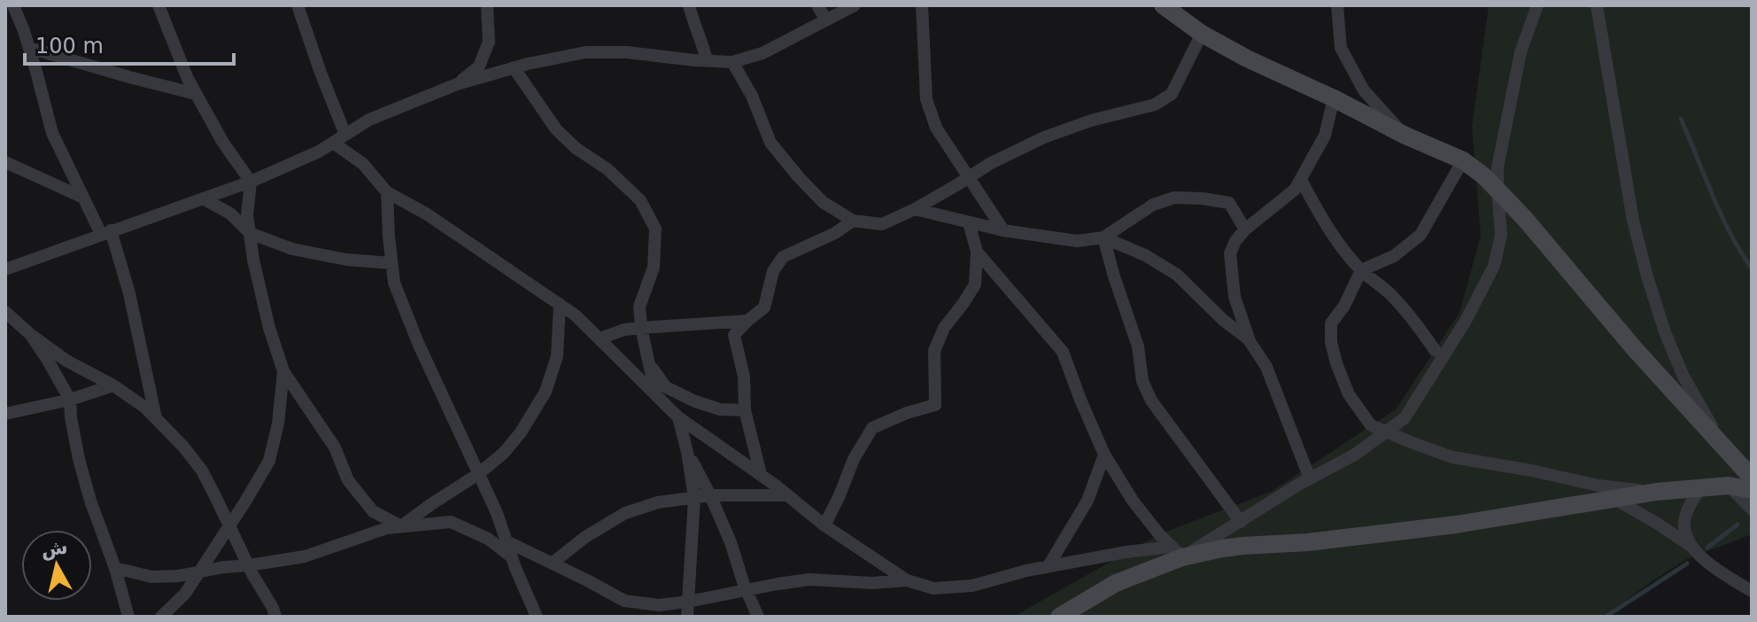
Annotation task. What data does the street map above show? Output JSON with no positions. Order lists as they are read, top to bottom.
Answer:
{
  "scale_bar": "100 m",
  "north": "top"
}
